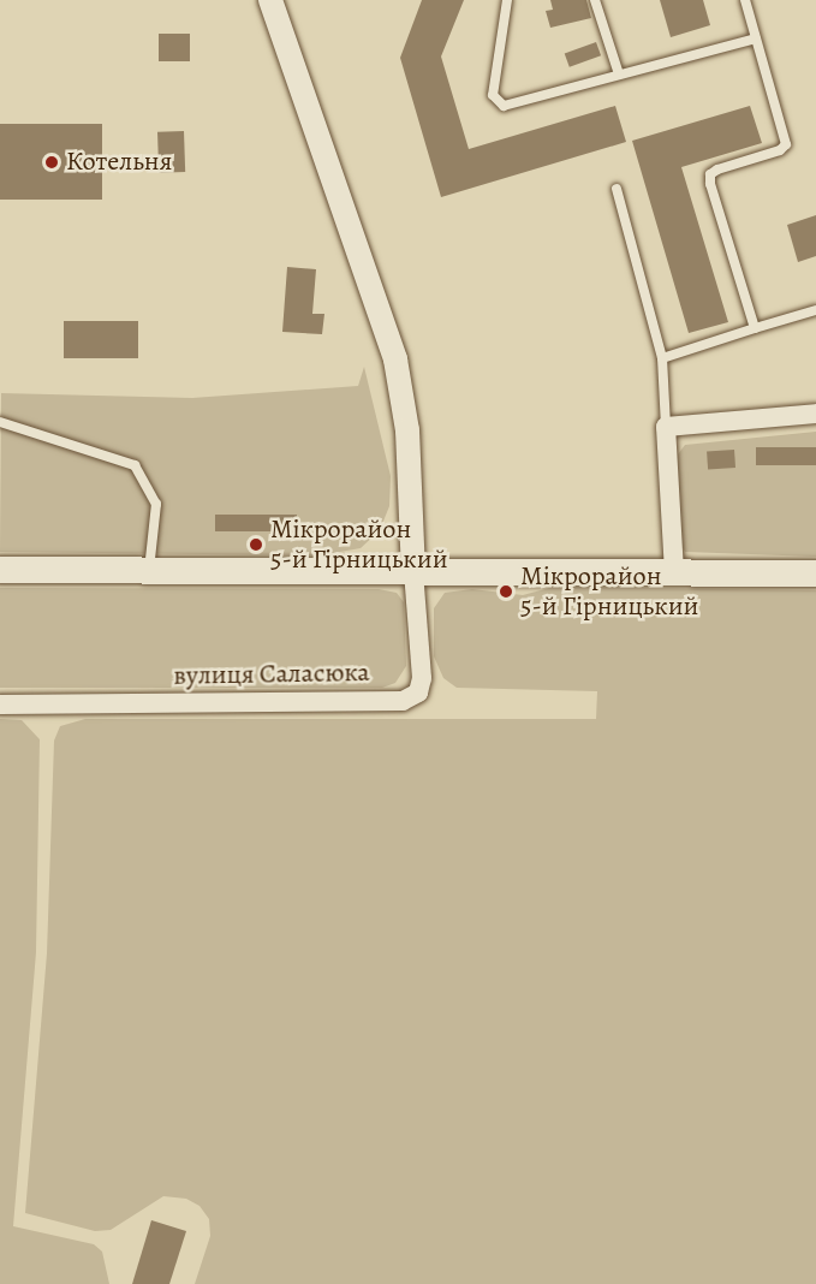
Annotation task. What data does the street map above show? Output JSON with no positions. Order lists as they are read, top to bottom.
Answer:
{
  "streets": {
    "street": ["вулиця Саласюка"]
  },
  "places": ["Котельня", "Мікрорайон 5-й Гірницький", "Мiкрорайон 5-й Гiрницький"]
}
